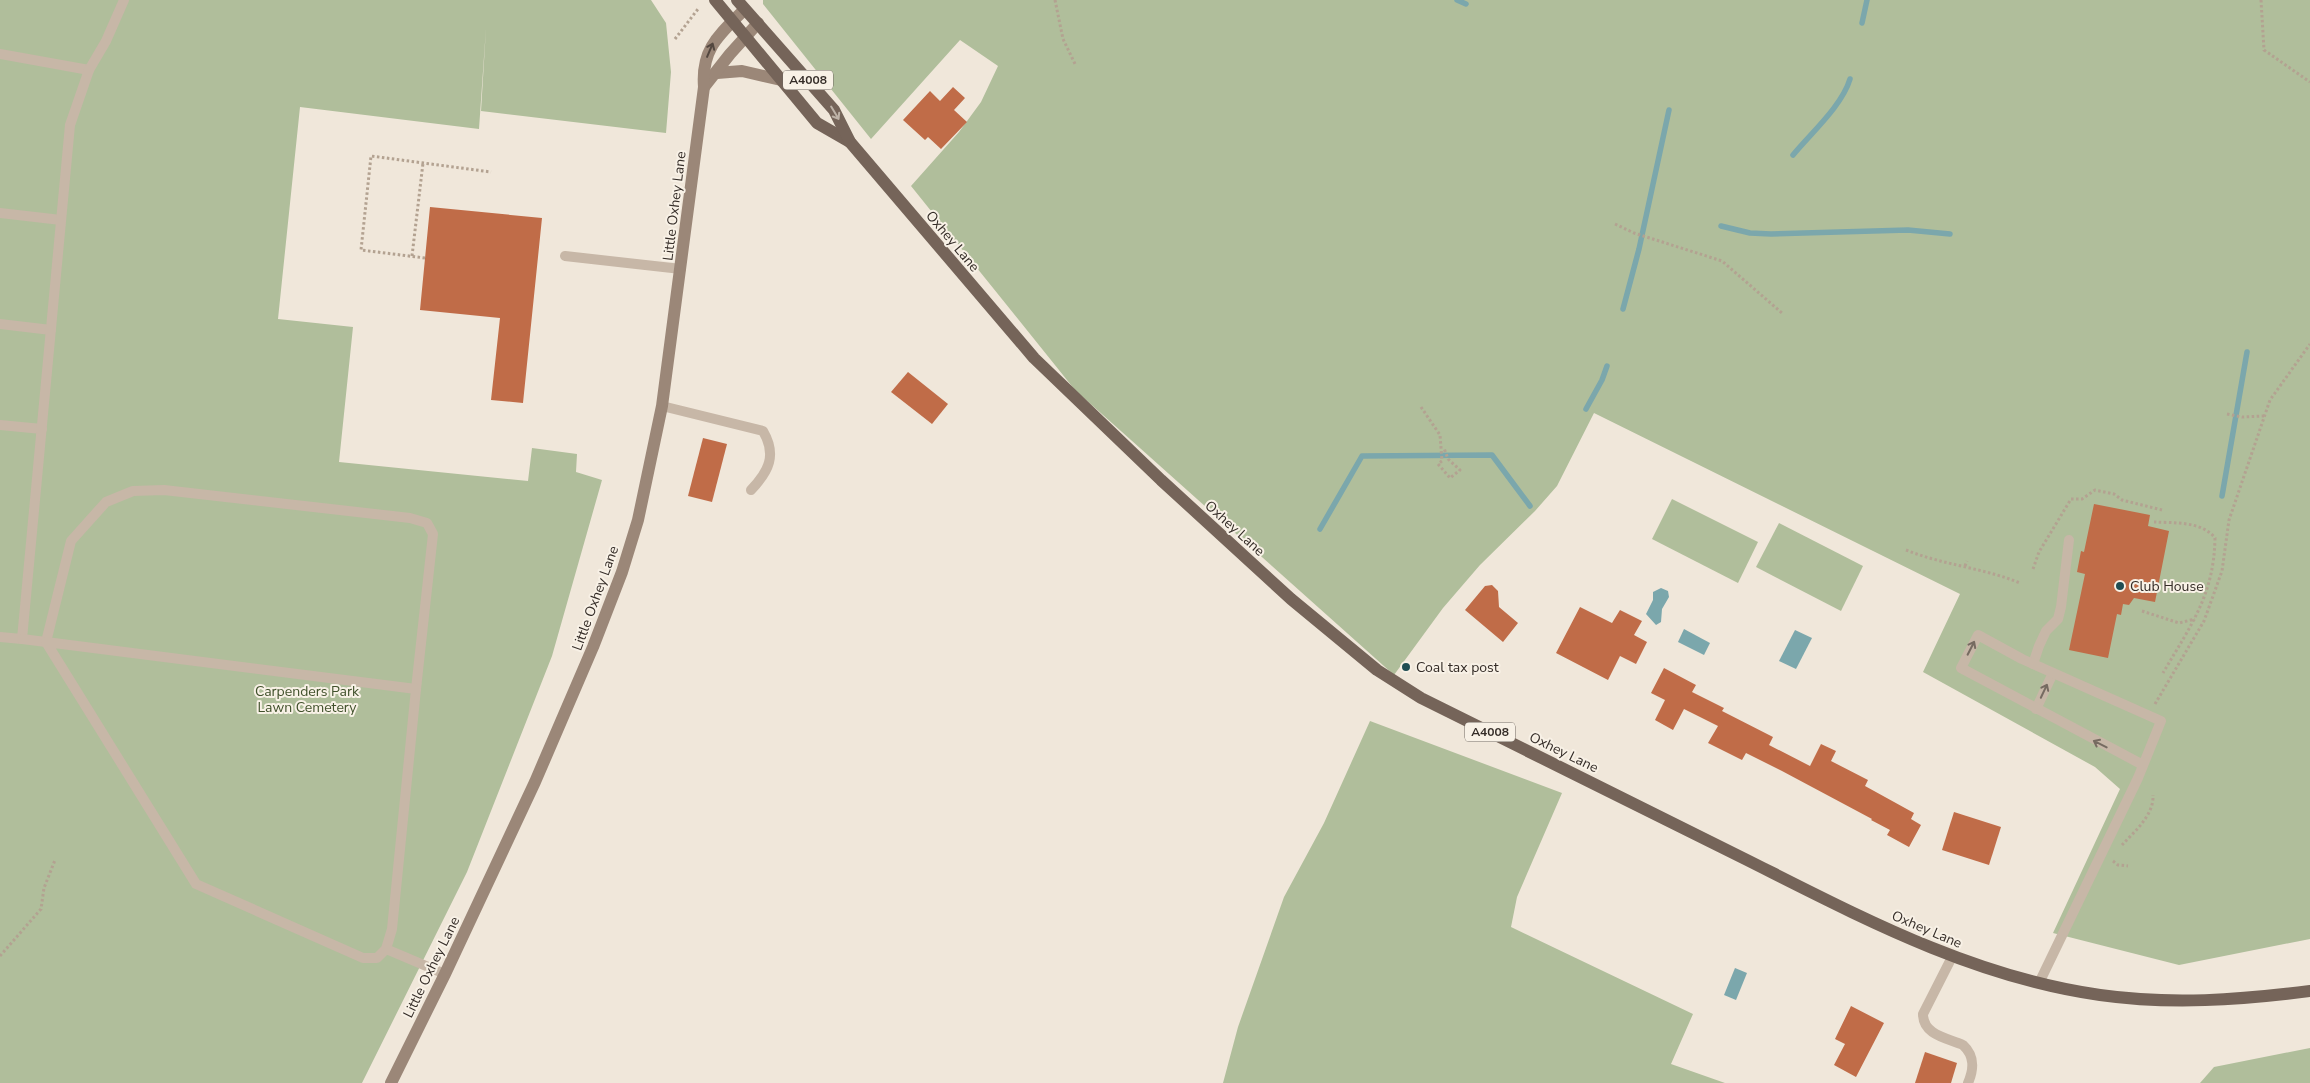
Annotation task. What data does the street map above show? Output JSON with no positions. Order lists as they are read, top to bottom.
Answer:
{
  "streets": {
    "main road": ["A4008", "Little Oxhey Lane", "Oxhey Lane"]
  },
  "crossings": [
    ["A4008", "Oxhey Lane"],
    ["Little Oxhey Lane", "Oxhey Lane"]
  ],
  "parks": ["Carpenders Park Lawn Cemetery"],
  "places": ["Club House", "Coal tax post"]
}
